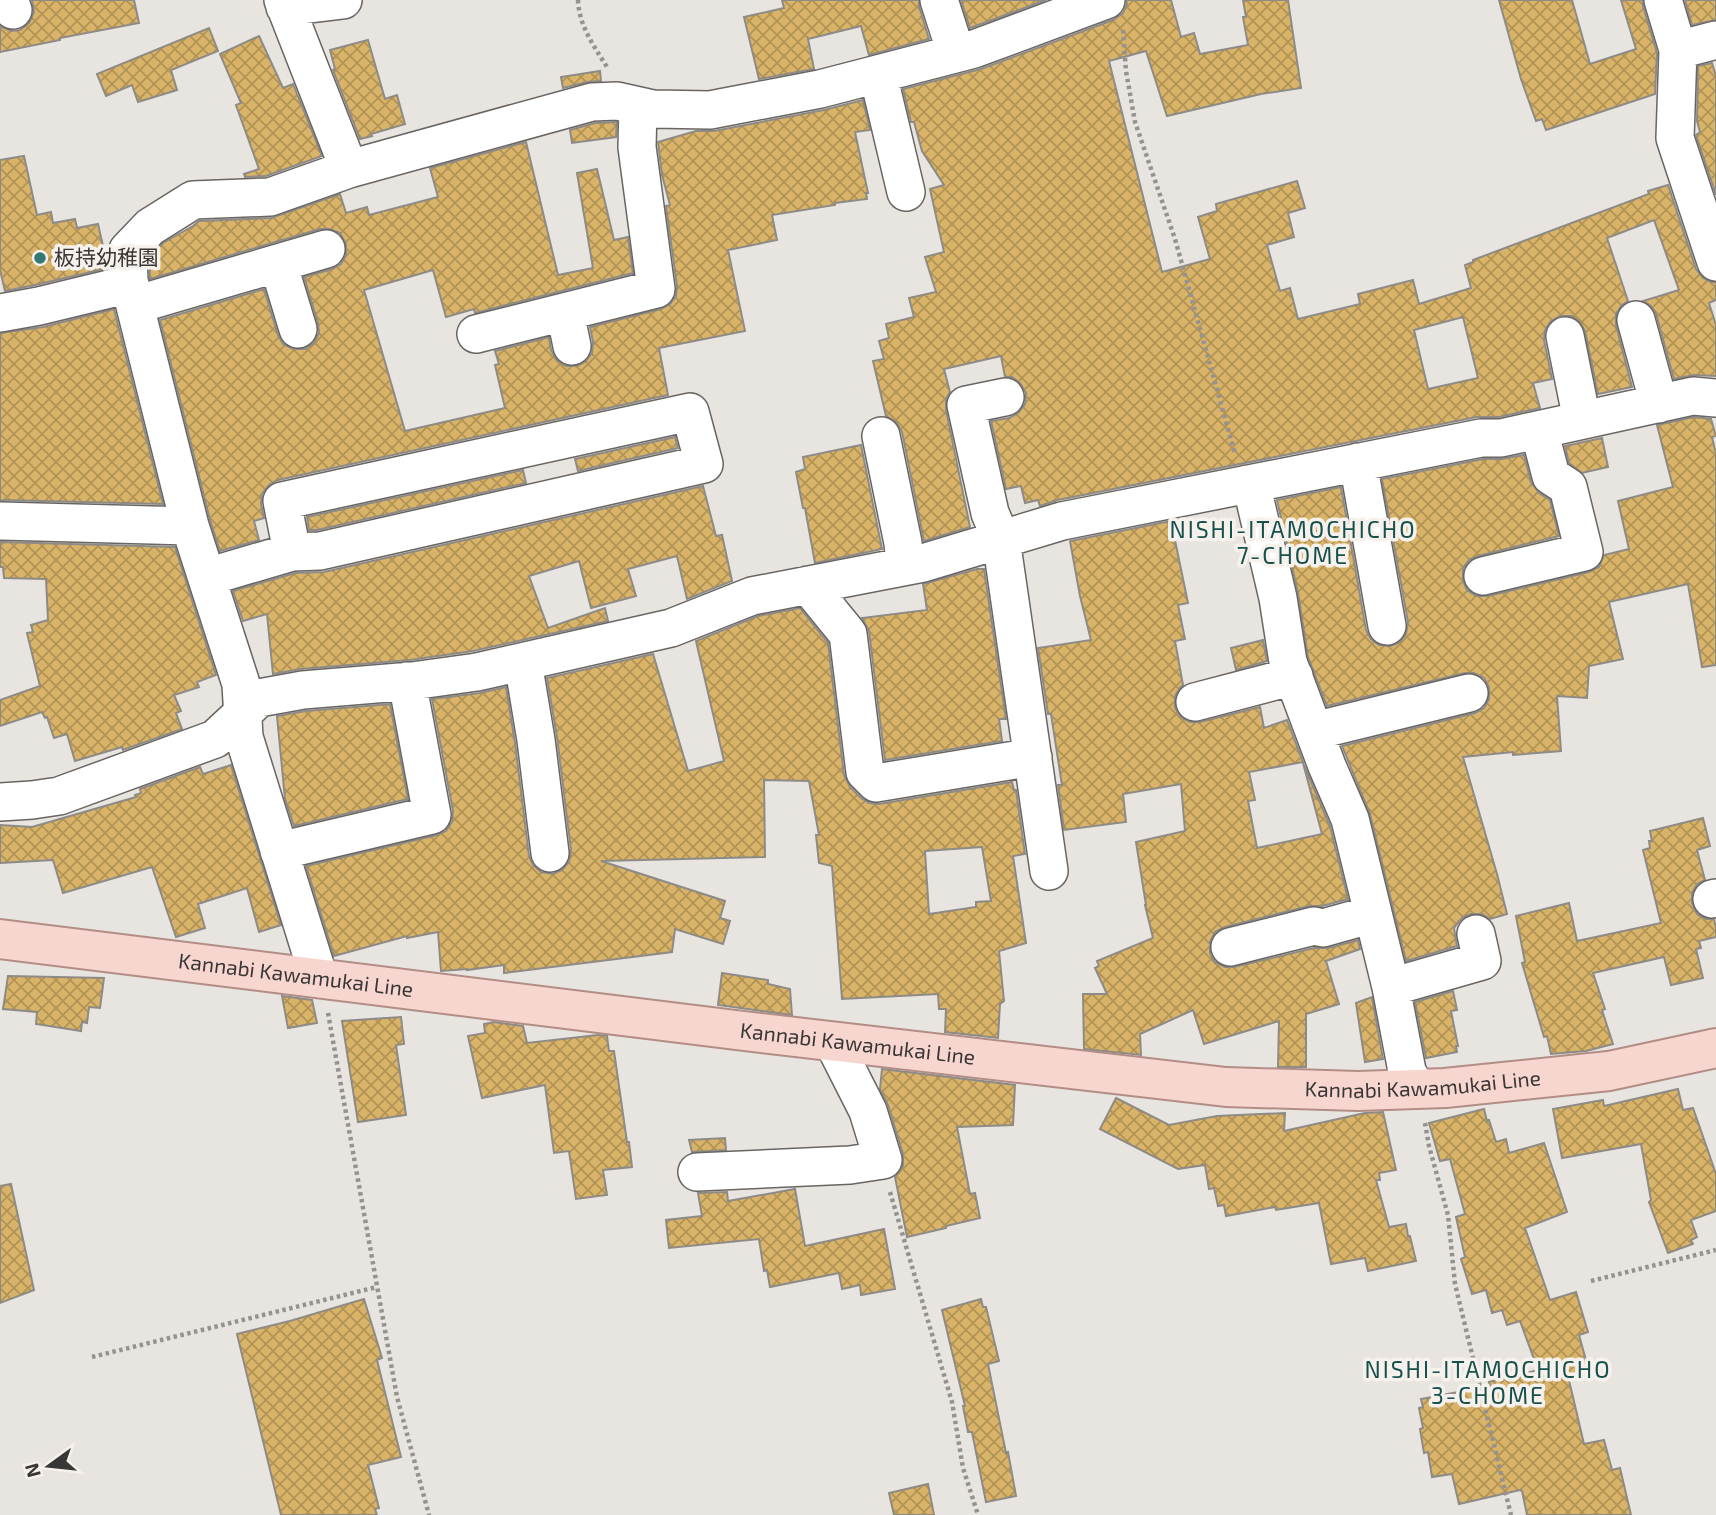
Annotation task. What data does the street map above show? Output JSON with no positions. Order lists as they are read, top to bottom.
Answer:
{
  "streets": {
    "main road": ["Kannabi Kawamukai Line"]
  },
  "districts": ["NISHI-ITAMOCHICHO 7-CHOME", "NISHI-ITAMOCHICHO 3-CHOME"],
  "places": ["板持幼稚園"],
  "north": "left"
}
